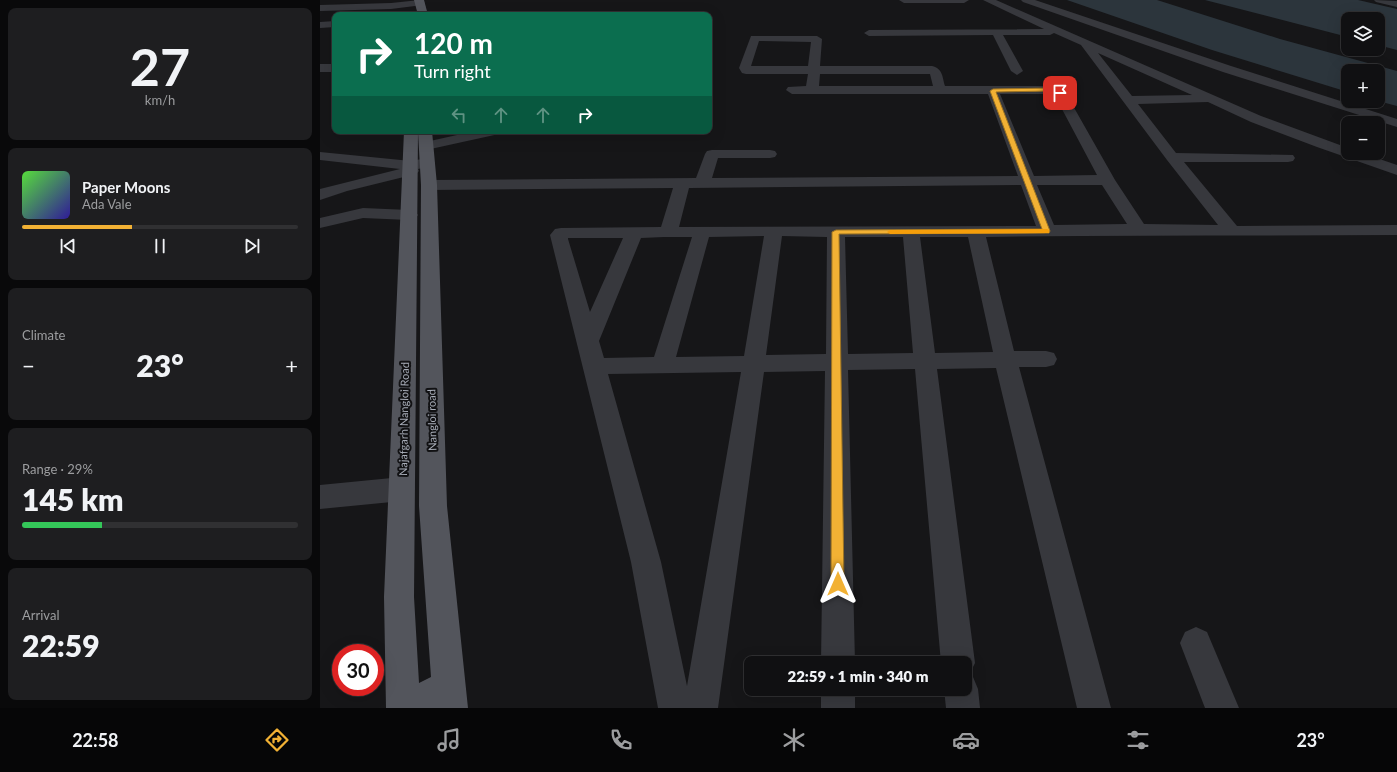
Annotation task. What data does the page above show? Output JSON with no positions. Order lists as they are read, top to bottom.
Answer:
{
  "streets": {
    "main road": ["Najafgarh Nangloi Road", "Nangloi road"]
  },
  "crossings": [
    ["Najafgarh Nangloi Road", "Nangloi road"]
  ],
  "page": {
    "tile": [
      ["27", "km/h"],
      "Climate",
      ["Range · 29%", "145 km"],
      ["Arrival", "22:59"]
    ],
    "map_buttons": ["+", "−"],
    "turn": ["120 m", "Turn right"],
    "song": ["Paper Moons", "Ada Vale"],
    "heat": ["−", "23°", "+"],
    "limit": "30",
    "trip": "22:59 · 1 min · 340 m",
    "tabs": ["22:58", "23°"]
  }
}
